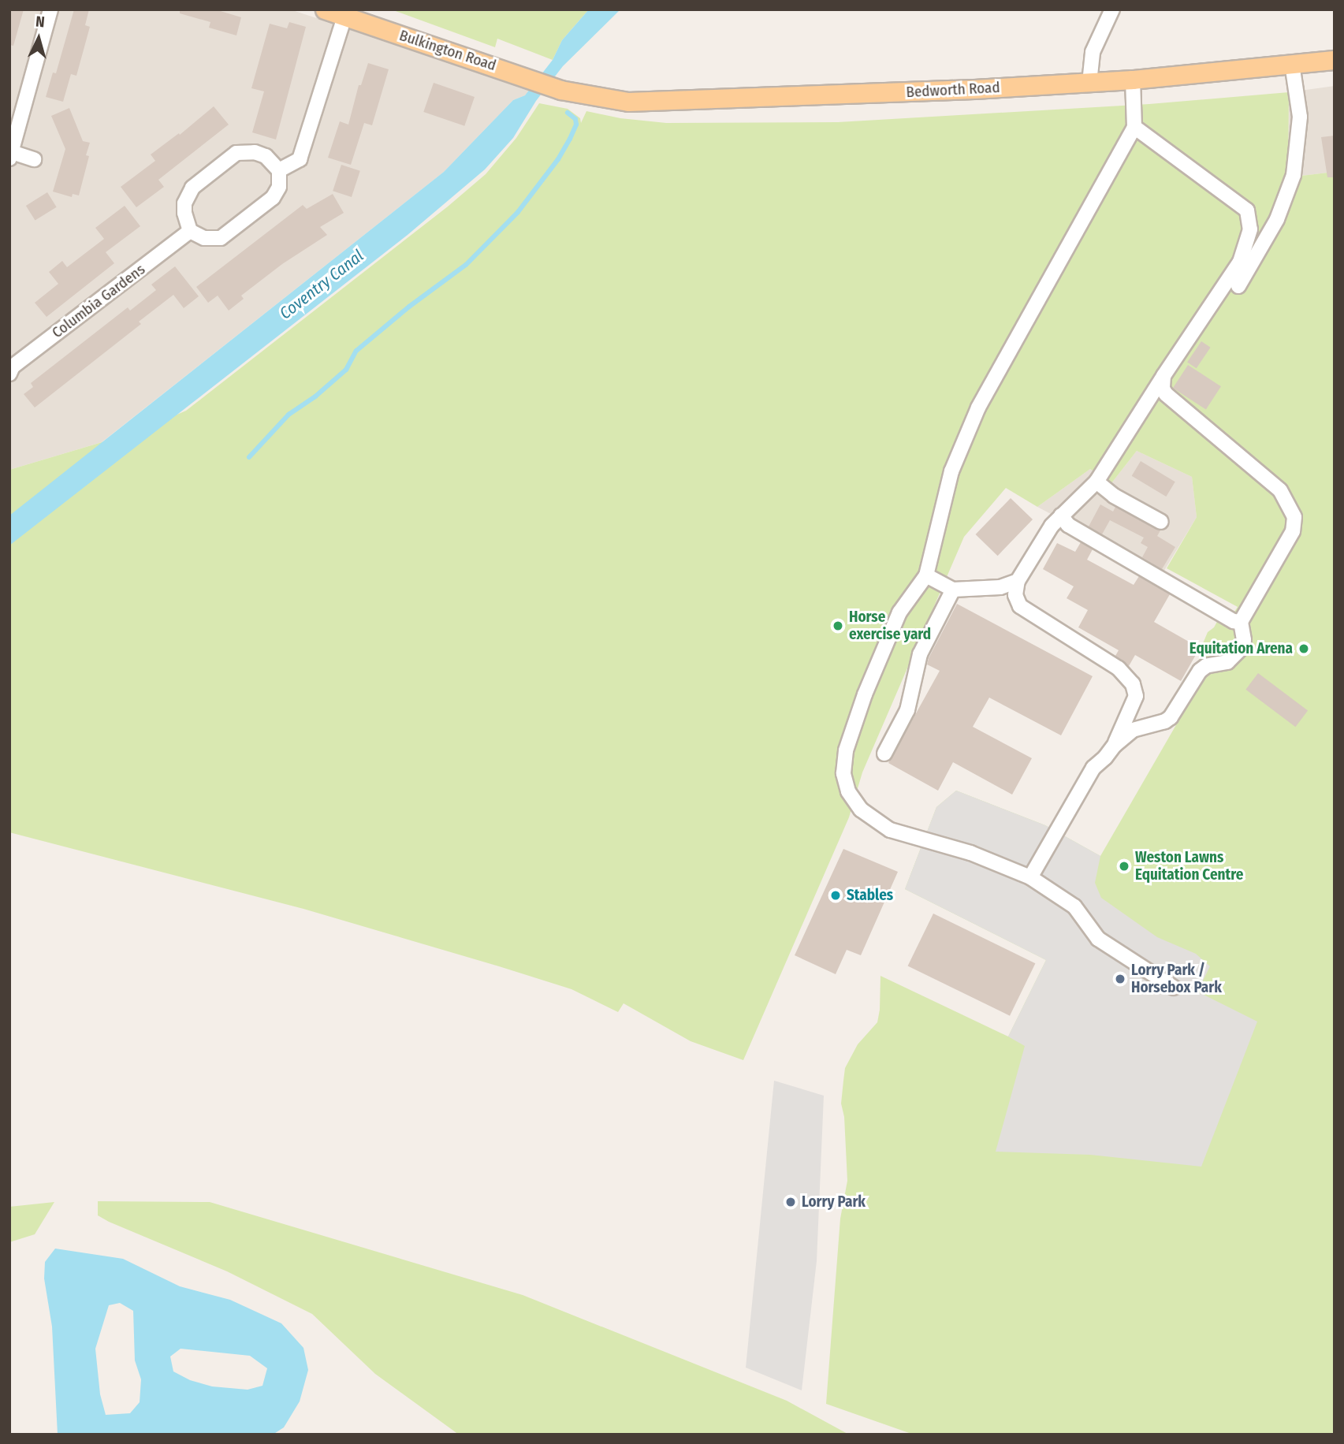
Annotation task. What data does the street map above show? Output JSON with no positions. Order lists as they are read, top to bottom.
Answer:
{
  "streets": {
    "main road": ["Bulkington Road", "Bedworth Road"],
    "street": ["Columbia Gardens"]
  },
  "crossings": [
    ["Bulkington Road", "Bedworth Road"]
  ],
  "water": ["Coventry Canal"],
  "places": [
    "Horse exercise yard",
    "Equitation Arena",
    "Weston Lawns Equitation Centre",
    "Stables",
    "Lorry Park / Horsebox Park",
    "Lorry Park"
  ],
  "north": "top"
}
